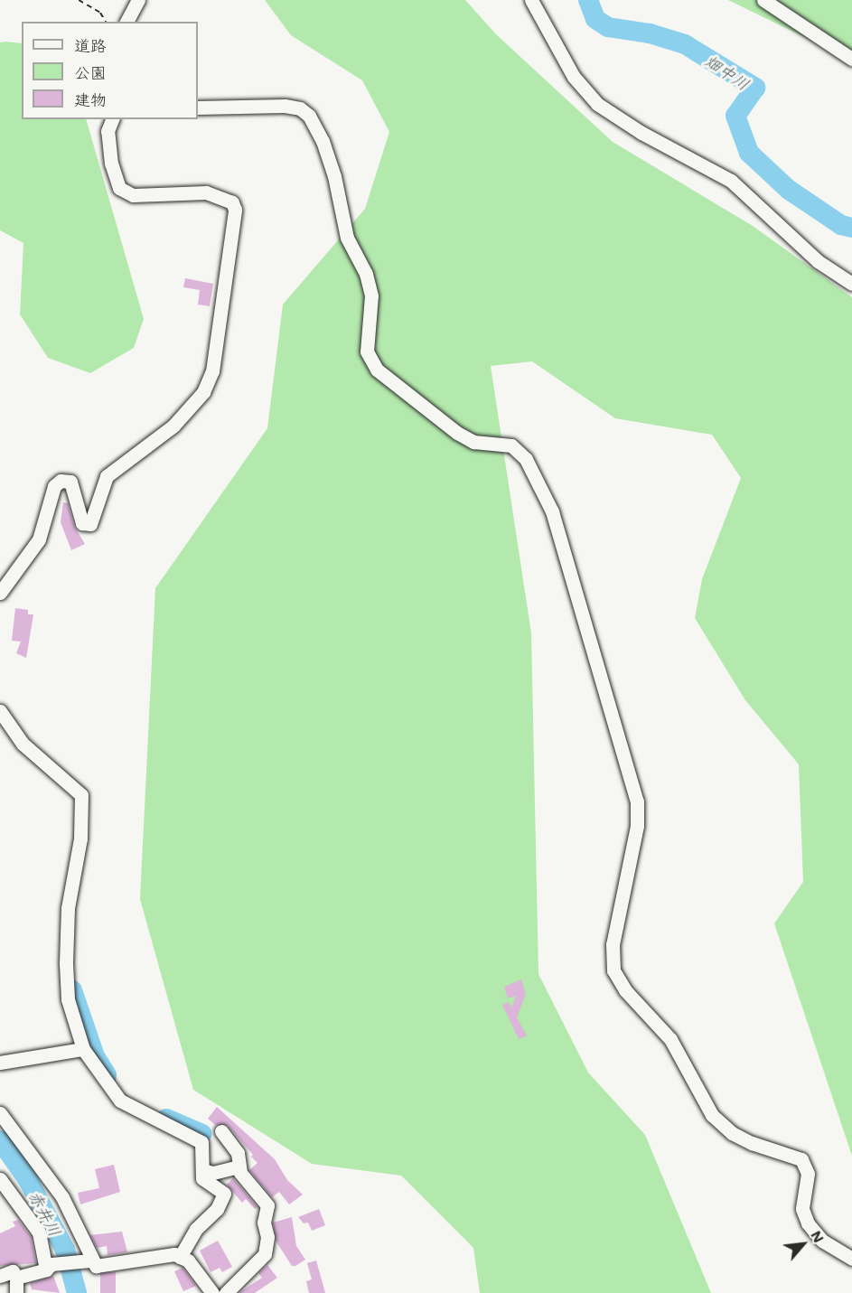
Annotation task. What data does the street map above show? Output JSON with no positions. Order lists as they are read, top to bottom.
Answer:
{
  "water": ["畑中川", "赤井川"],
  "legend": ["道路", "公園", "建物"],
  "north": "top right"
}
